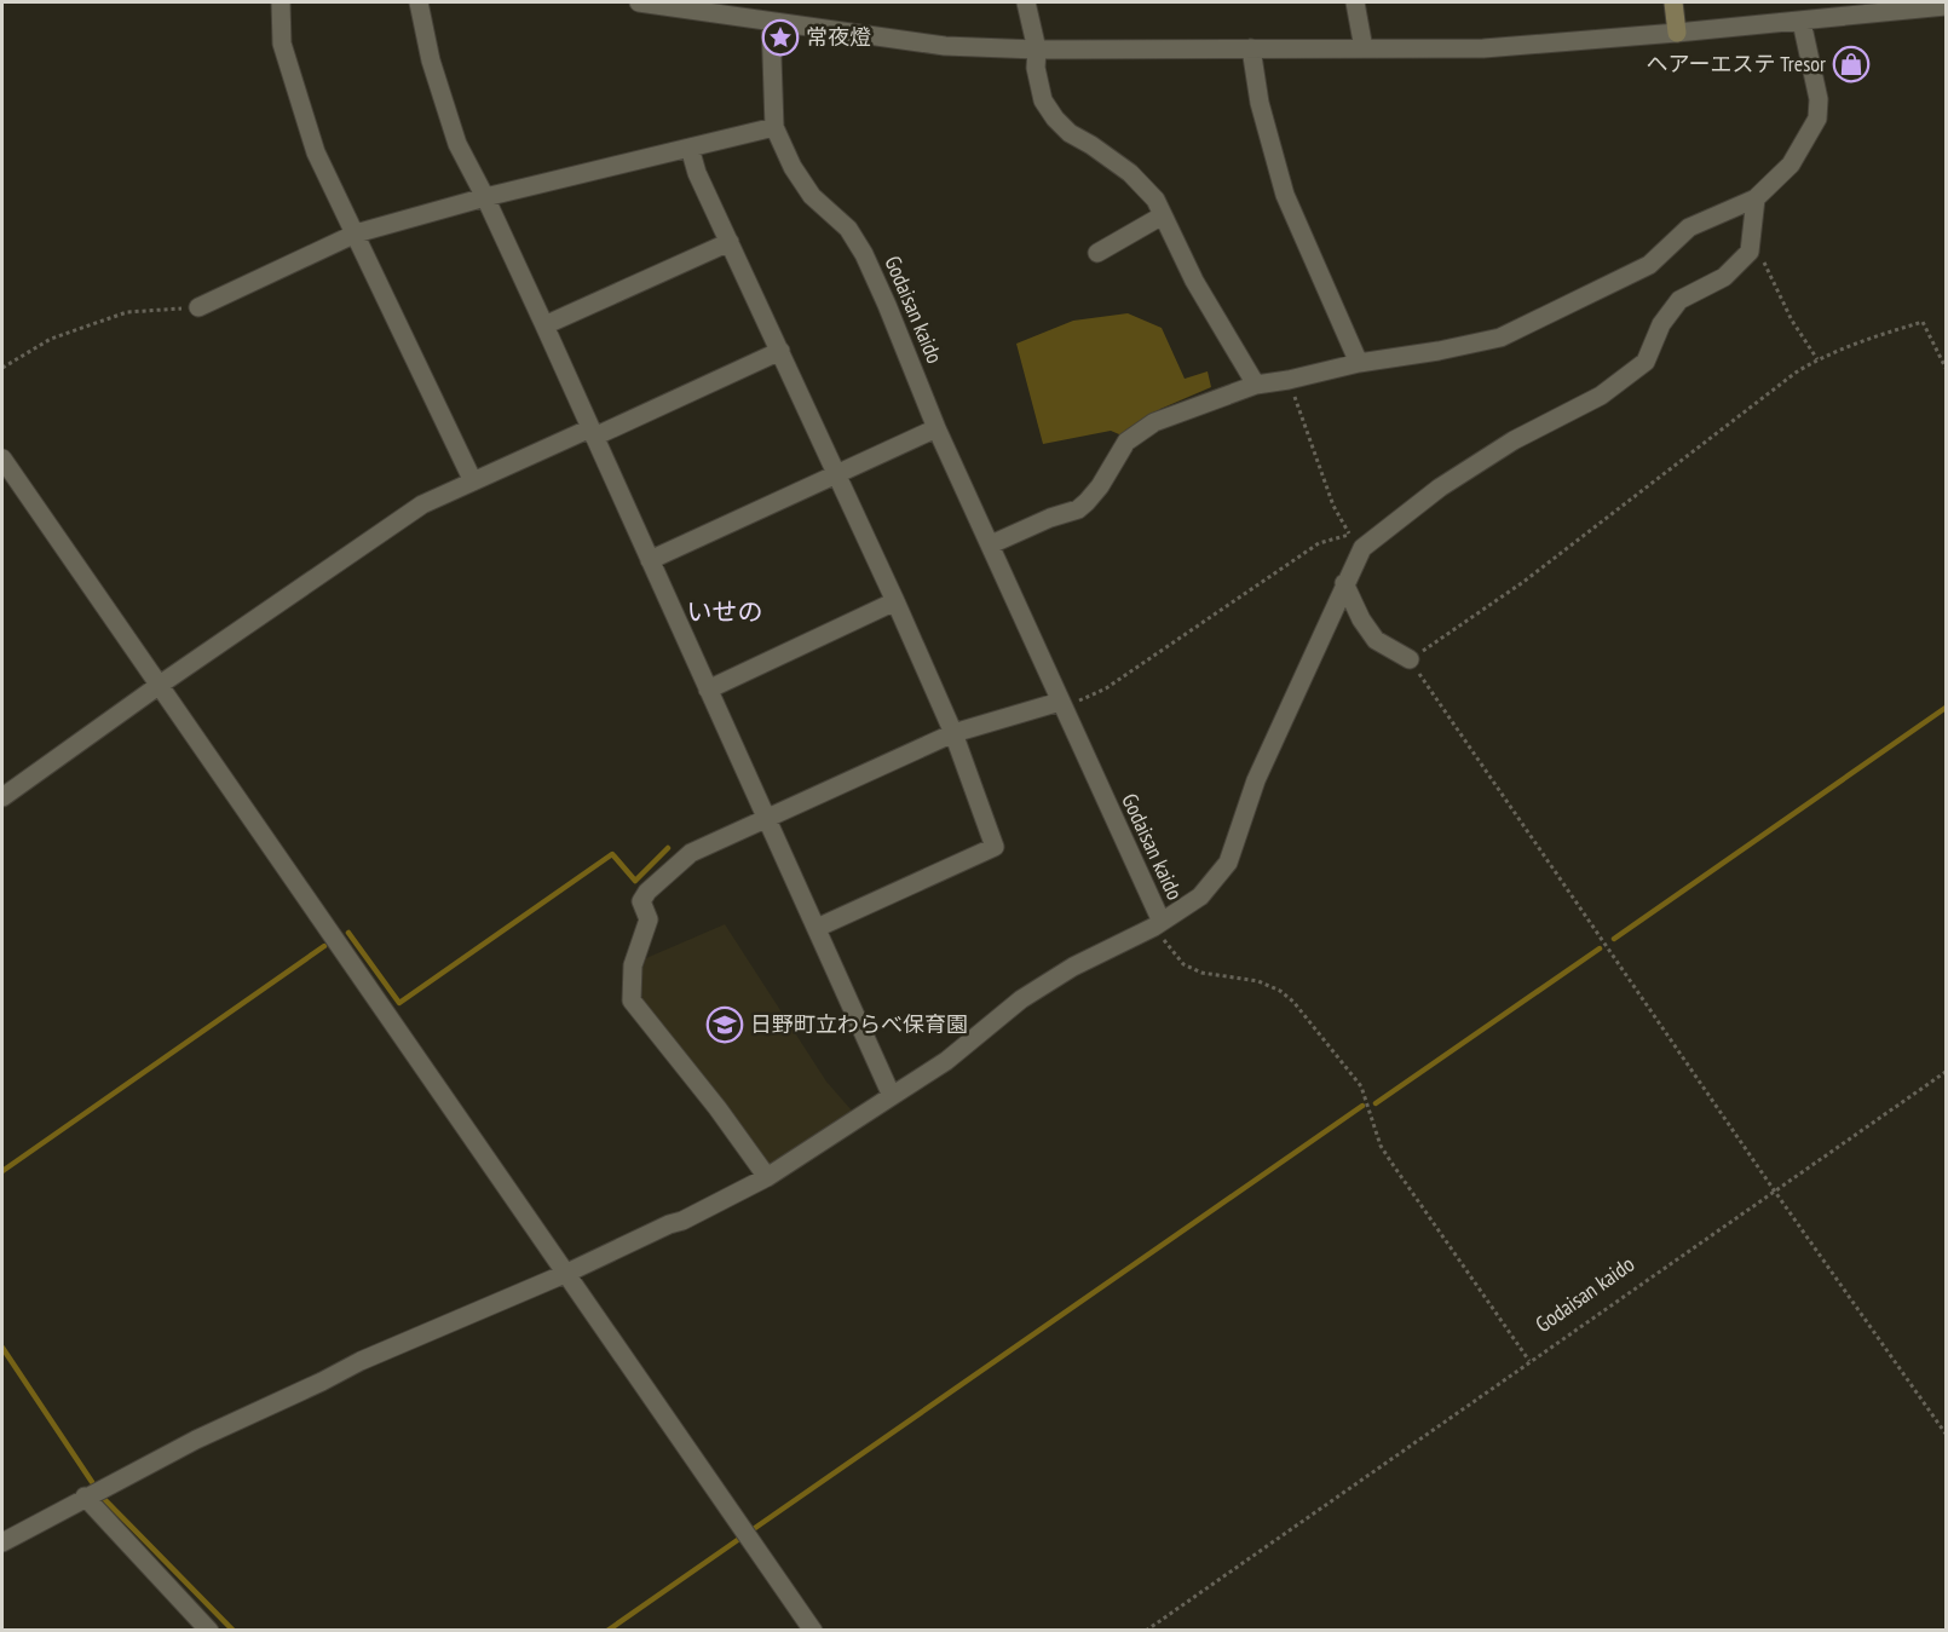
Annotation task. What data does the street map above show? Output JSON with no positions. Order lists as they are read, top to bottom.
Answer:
{
  "streets": {
    "street": ["Godaisan kaido"]
  },
  "districts": ["いせの"],
  "places": {
    "place": ["常夜燈"],
    "shop": ["ヘアーエステ Tresor"],
    "school or university": ["日野町立わらべ保育園"]
  }
}
